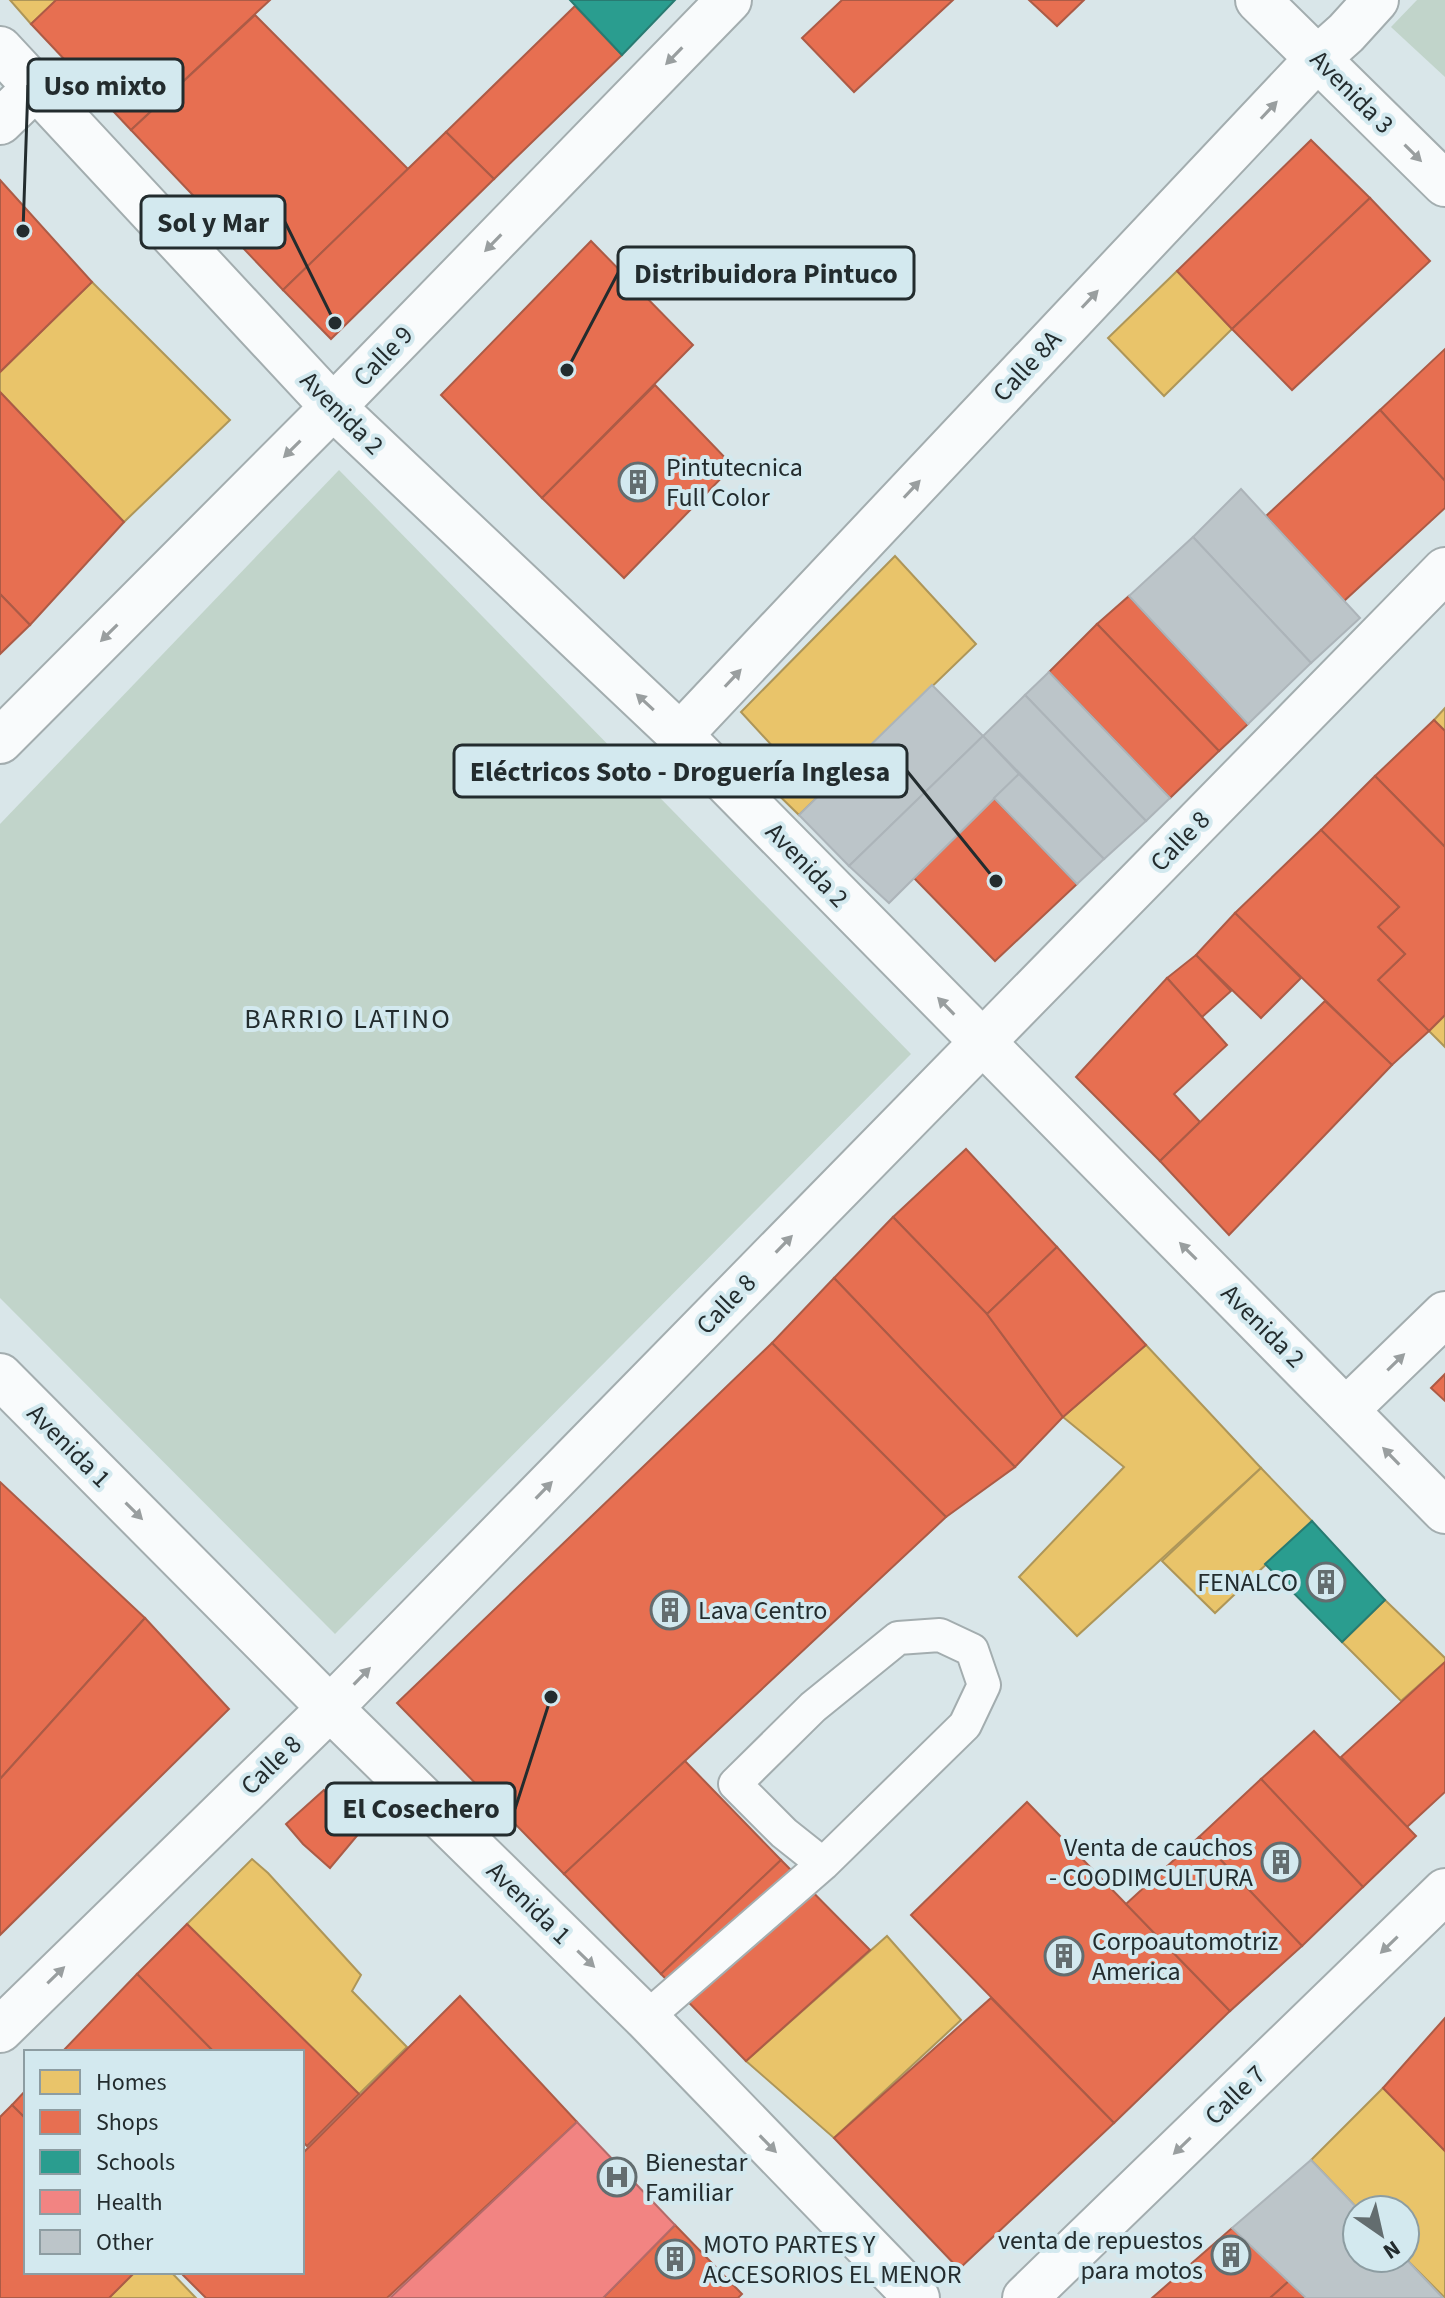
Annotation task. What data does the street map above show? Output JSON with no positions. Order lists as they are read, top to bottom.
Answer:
{
  "streets": {
    "street": [
      "Avenida 3",
      "Calle 9",
      "Calle 8A",
      "Avenida 2",
      "Calle 8",
      "Avenida 1",
      "Calle 7"
    ]
  },
  "crossings": [
    ["Avenida 3", "Calle 8A"],
    ["Calle 9", "Avenida 2"],
    ["Calle 8A", "Avenida 2"],
    ["Avenida 2", "Calle 8"],
    ["Calle 8", "Avenida 1"]
  ],
  "one_way": [
    "Avenida 3",
    "Calle 9",
    "Calle 8A",
    "Avenida 2",
    "Calle 8",
    "Avenida 1",
    "Calle 7"
  ],
  "districts": ["BARRIO LATINO"],
  "places": {
    "other": [
      "Uso mixto",
      "Sol y Mar",
      "Distribuidora Pintuco",
      "Eléctricos Soto - Droguería Inglesa",
      "El Cosechero"
    ],
    "building": [
      "Pintutecnica Full Color",
      "FENALCO",
      "Lava Centro",
      "Venta de cauchos - COODIMCULTURA",
      "Corpoautomotriz America",
      "venta de repuestos para motos",
      "MOTO PARTES Y ACCESORIOS EL MENOR"
    ],
    "hospital": ["Bienestar Familiar"]
  },
  "legend": [
    "Homes",
    "Shops",
    "Schools",
    "Health",
    "Other"
  ],
  "north": "bottom right"
}
